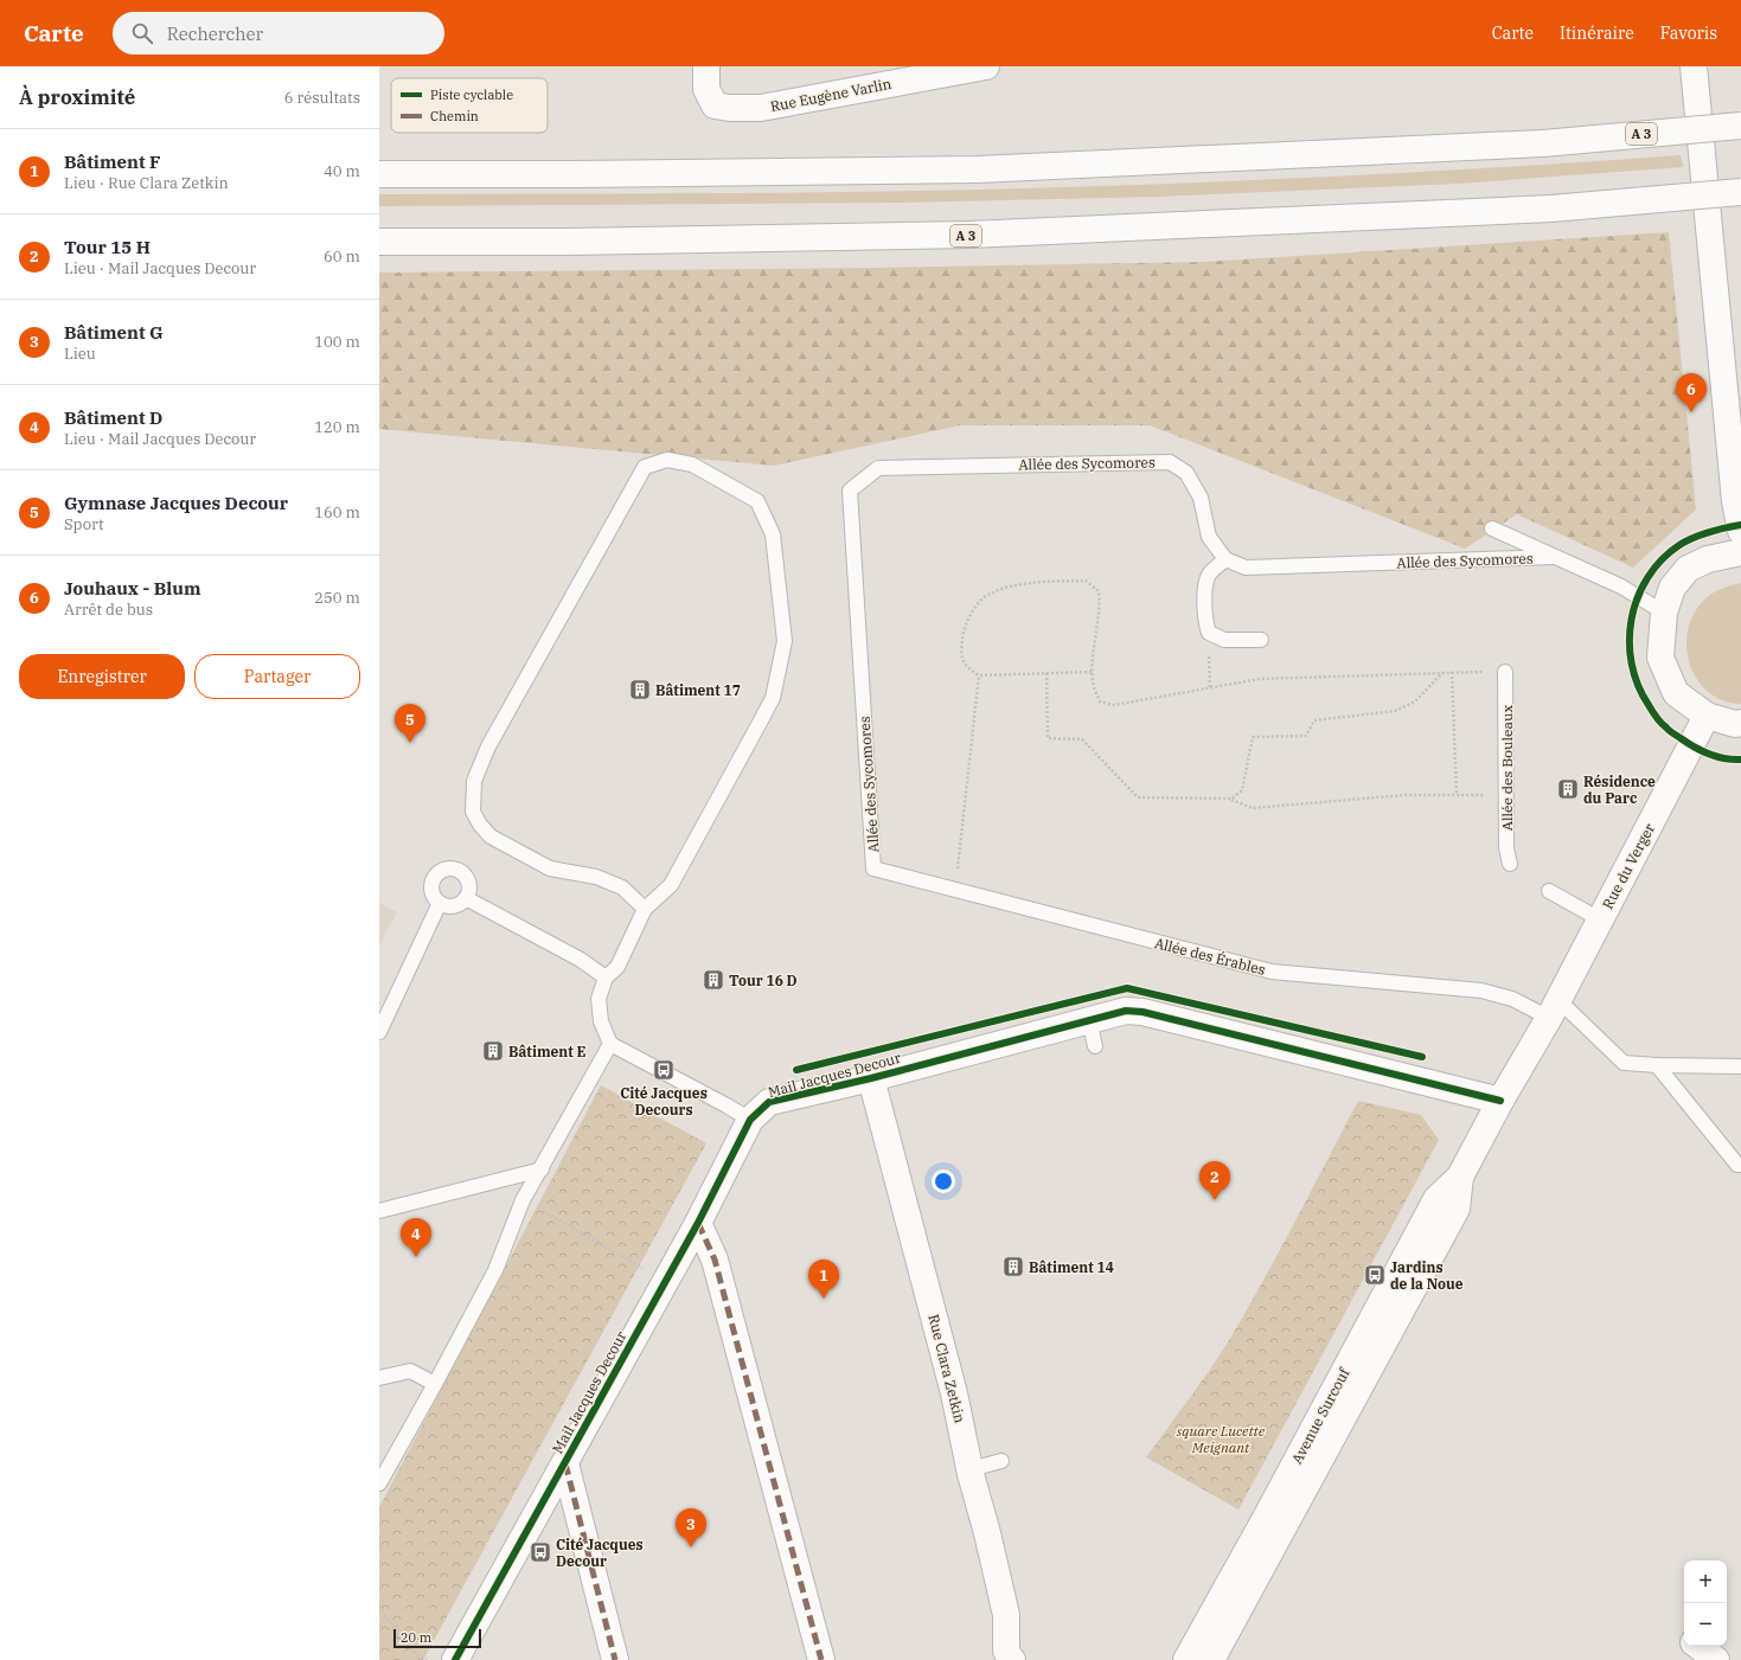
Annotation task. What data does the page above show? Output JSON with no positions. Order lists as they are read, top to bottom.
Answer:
{
  "streets": {
    "main road": [
      "Rue Eugène Varlin",
      "A 3",
      "Rue du Verger",
      "Mail Jacques Decour",
      "Rue Clara Zetkin",
      "Avenue Surcouf"
    ],
    "lane": ["Allée des Sycomores", "Allée des Bouleaux", "Allée des Érables"]
  },
  "crossings": [
    ["Allée des Sycomores", "Allée des Érables"],
    ["Rue du Verger", "Allée des Érables"],
    ["Rue du Verger", "Avenue Surcouf"],
    ["Allée des Érables", "Avenue Surcouf"],
    ["Mail Jacques Decour", "Rue Clara Zetkin"],
    ["Mail Jacques Decour", "Avenue Surcouf"]
  ],
  "parks": ["square Lucette Meignant"],
  "places": {
    "building": [
      "Bâtiment 17",
      "Résidence du Parc",
      "Tour 16 D",
      "Bâtiment E",
      "Bâtiment 14"
    ],
    "bus stop": ["Cité Jacques Decours", "Jardins de la Noue", "Cité Jacques Decour"]
  },
  "legend": ["Piste cyclable", "Chemin"],
  "scale_bar": "20 m",
  "page": {
    "header": "Carte",
    "search": "Rechercher",
    "nav": ["Carte", "Itinéraire", "Favoris"],
    "heading": ["À proximité", "6 résultats"],
    "list": [
      {
        "mark": "1",
        "name": "Bâtiment F",
        "note": "Lieu · Rue Clara Zetkin",
        "value": "40 m"
      },
      {
        "mark": "2",
        "name": "Tour 15 H",
        "note": "Lieu · Mail Jacques Decour",
        "value": "60 m"
      },
      {
        "mark": "3",
        "name": "Bâtiment G",
        "note": "Lieu",
        "value": "100 m"
      },
      {
        "mark": "4",
        "name": "Bâtiment D",
        "note": "Lieu · Mail Jacques Decour",
        "value": "120 m"
      },
      {
        "mark": "5",
        "name": "Gymnase Jacques Decour",
        "note": "Sport",
        "value": "160 m"
      },
      {
        "mark": "6",
        "name": "Jouhaux - Blum",
        "note": "Arrêt de bus",
        "value": "250 m"
      }
    ],
    "pins": [
      "6",
      "5",
      "2",
      "4",
      "1",
      "3"
    ],
    "buttons": ["Enregistrer", "Partager"],
    "map_buttons": ["+", "−"],
    "scale": "20 m"
  }
}
